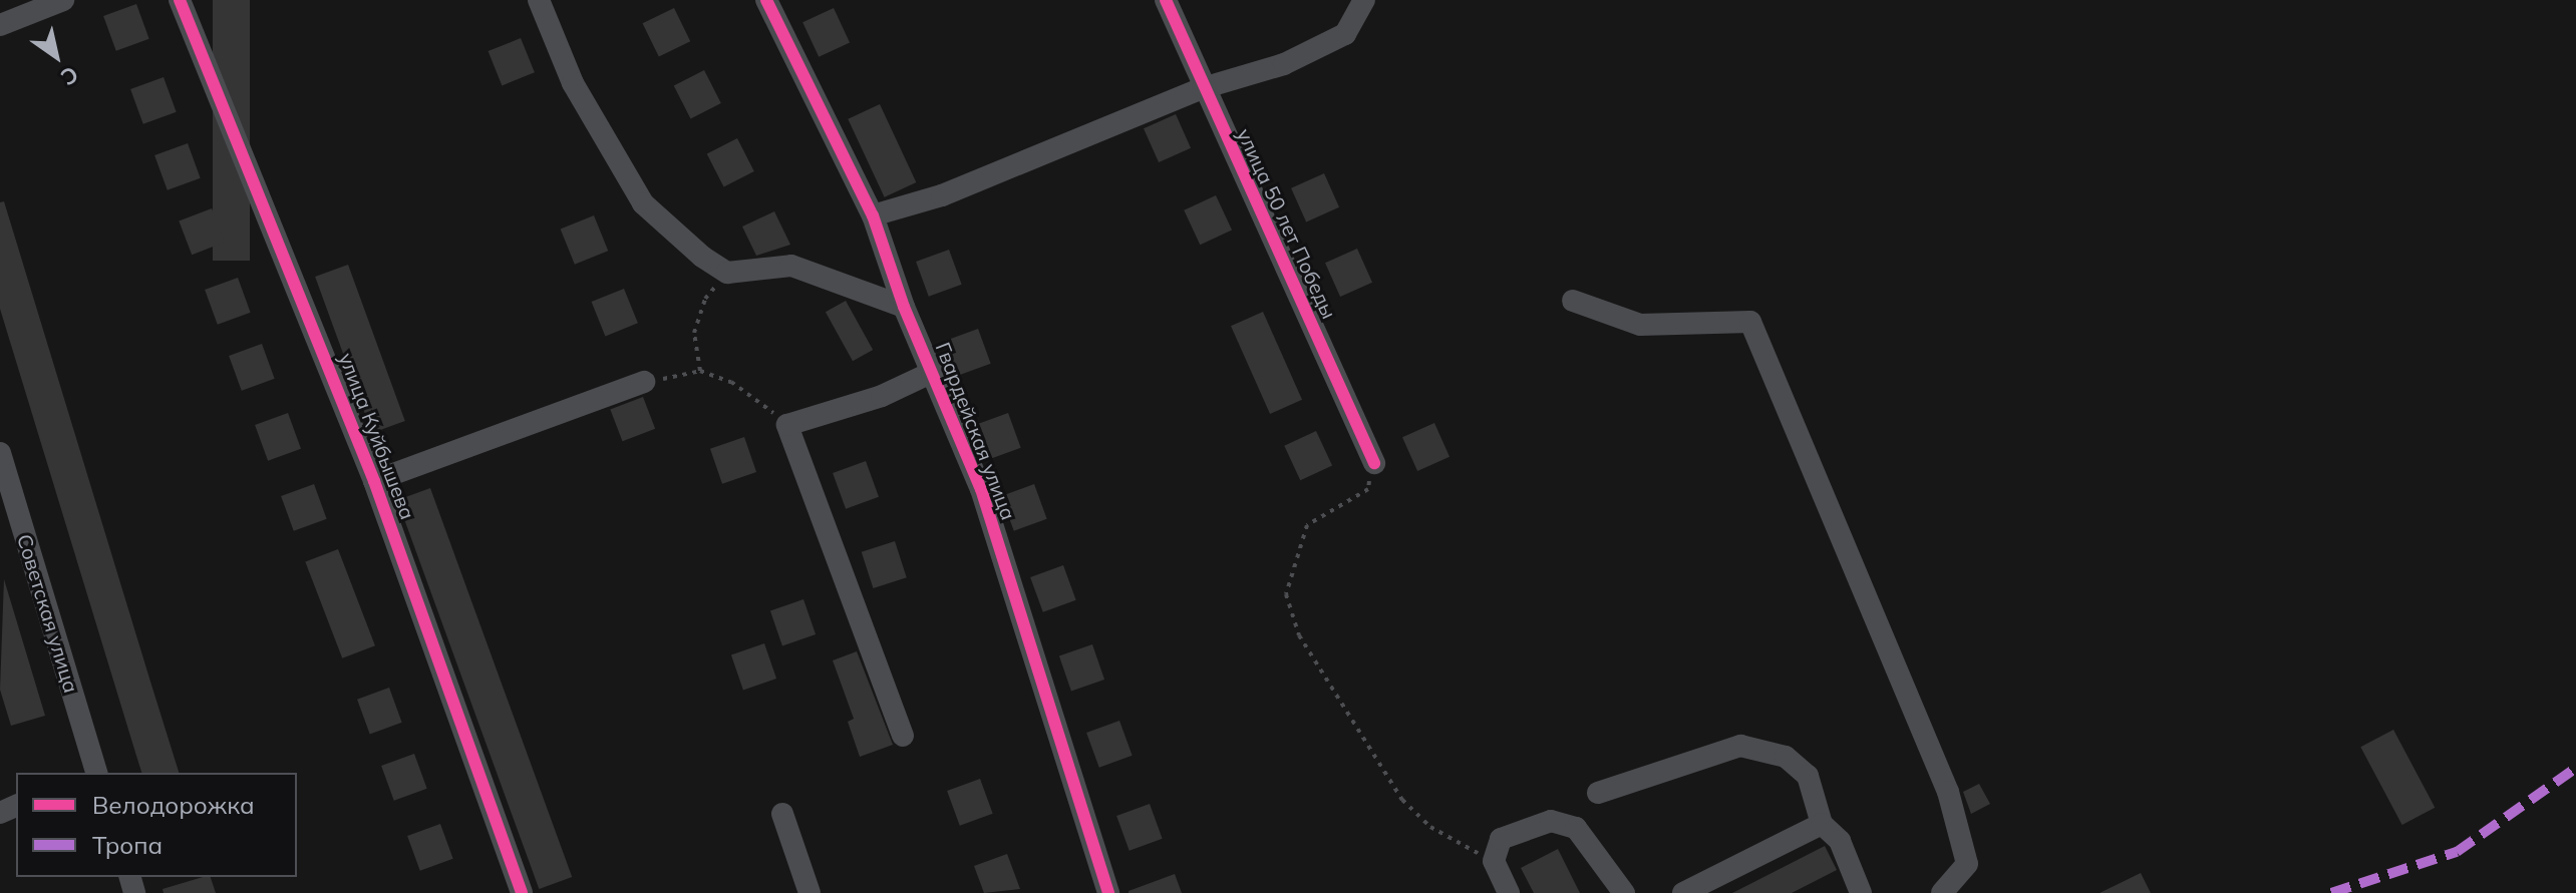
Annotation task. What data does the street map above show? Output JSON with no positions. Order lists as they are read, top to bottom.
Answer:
{
  "streets": {
    "street": [
      "улица 50 лет Победы",
      "Гвардейская улица",
      "улица Куйбышева",
      "Советская улица"
    ]
  },
  "legend": ["Велодорожка", "Тропа"],
  "north": "bottom right"
}
